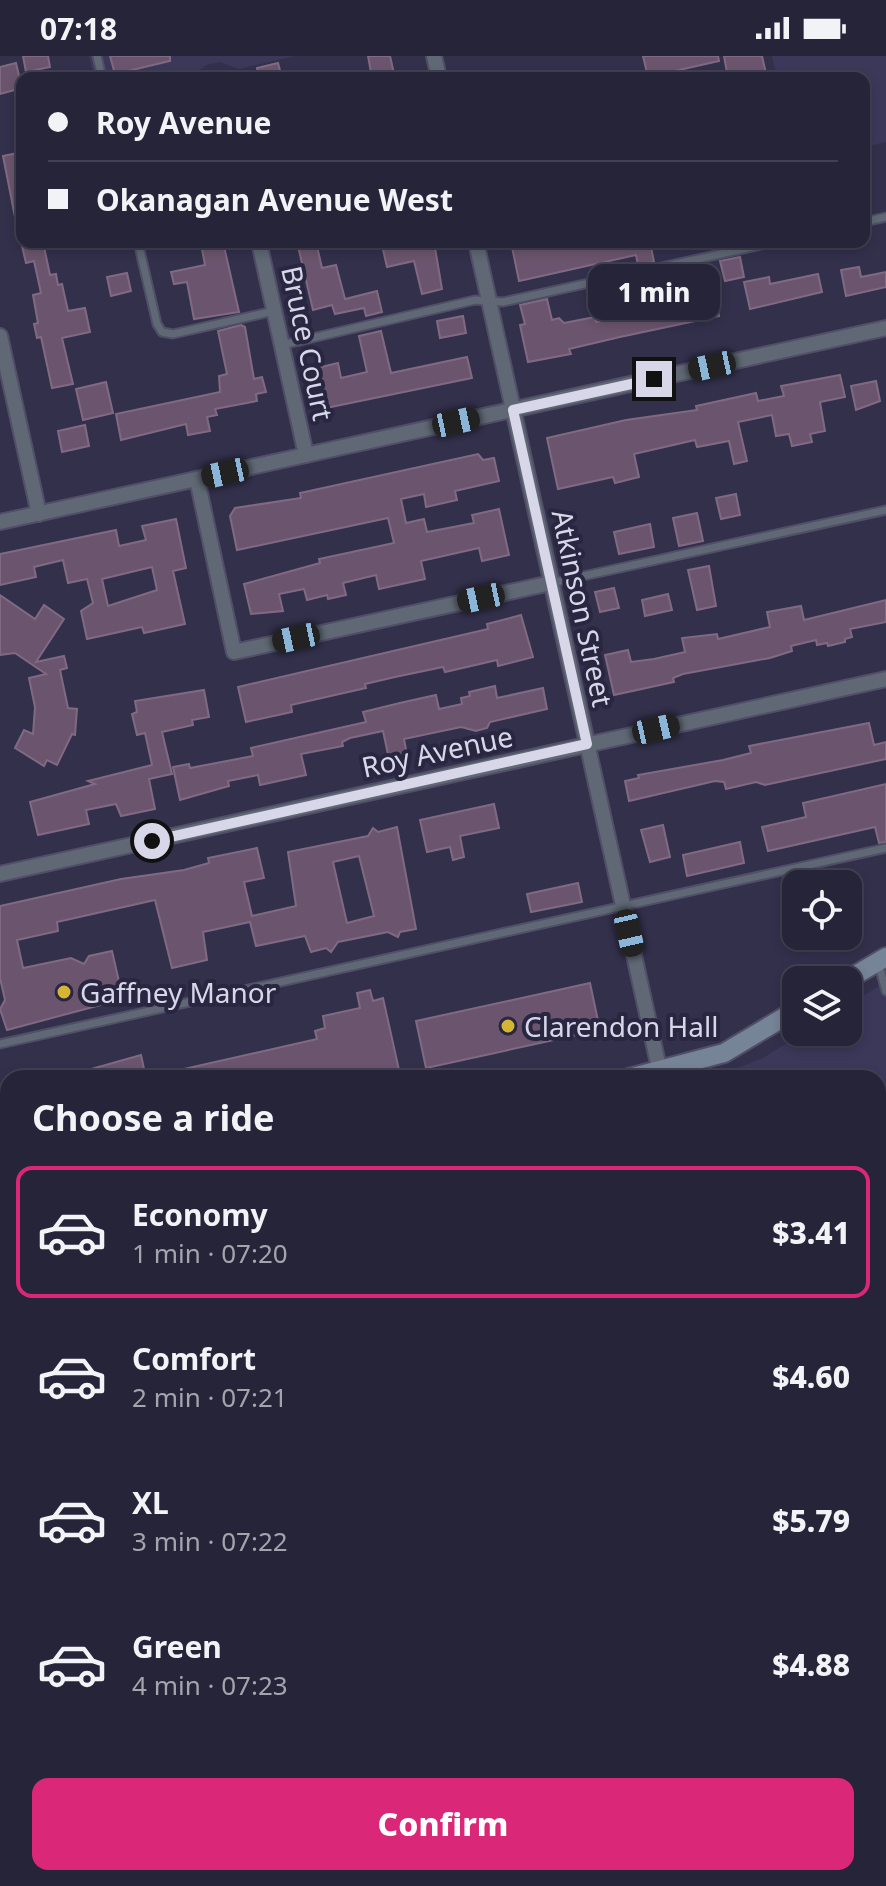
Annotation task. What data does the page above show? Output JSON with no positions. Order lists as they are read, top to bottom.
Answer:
{
  "streets": {
    "street": ["Bruce Court", "Atkinson Street", "Roy Avenue"]
  },
  "crossings": [
    ["Atkinson Street", "Roy Avenue"]
  ],
  "places": ["Gaffney Manor", "Clarendon Hall"],
  "page": {
    "status": "07:18",
    "banner": ["Roy Avenue", "Okanagan Avenue West"],
    "bubble": "1 min",
    "heading": "Choose a ride",
    "list": [
      {
        "name": "Economy",
        "note": "1 min · 07:20",
        "value": "$3.41"
      },
      {
        "name": "Comfort",
        "note": "2 min · 07:21",
        "value": "$4.60"
      },
      {
        "name": "XL",
        "note": "3 min · 07:22",
        "value": "$5.79"
      },
      {
        "name": "Green",
        "note": "4 min · 07:23",
        "value": "$4.88"
      }
    ],
    "buttons": "Confirm"
  }
}
